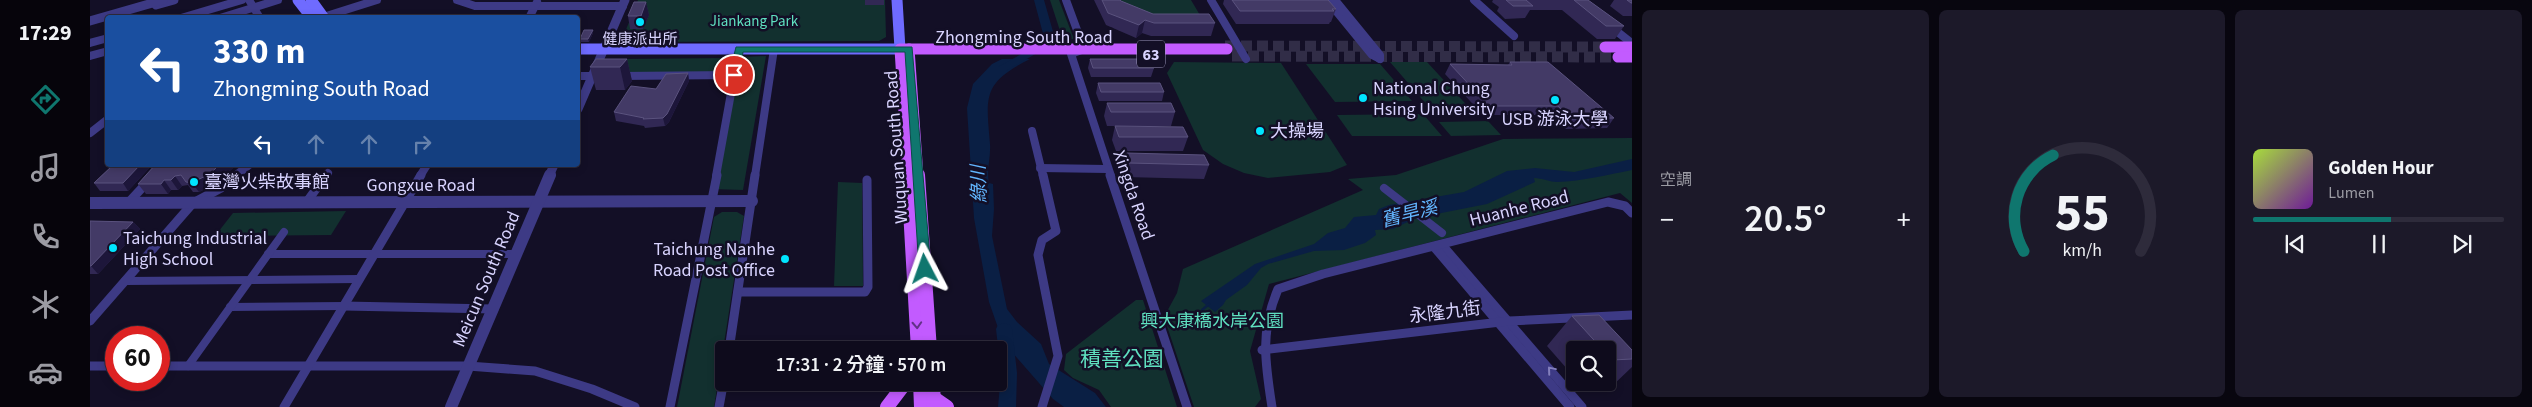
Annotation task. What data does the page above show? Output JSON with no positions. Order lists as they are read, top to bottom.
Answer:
{
  "streets": {
    "main road": ["Zhongming South Road", "63", "Wuquan South Road"],
    "street": [
      "Gongxue Road",
      "Xingda Road",
      "Huanhe Road",
      "Meicun South Road",
      "永隆九街"
    ]
  },
  "crossings": [
    ["Zhongming South Road", "Wuquan South Road"],
    ["Zhongming South Road", "Xingda Road"],
    ["Gongxue Road", "Meicun South Road"],
    ["Huanhe Road", "永隆九街"]
  ],
  "water": ["綠川", "舊旱溪"],
  "parks": ["Jiankang Park", "興大康橋水岸公園", "積善公園"],
  "places": [
    "健康派出所",
    "National Chung Hsing University",
    "USB 游泳大學",
    "大操場",
    "臺灣火柴故事館",
    "Taichung Industrial High School",
    "Taichung Nanhe Road Post Office"
  ],
  "page": {
    "tabs": "17:29",
    "tile": "空調",
    "turn": ["330 m", "Zhongming South Road"],
    "song": ["Golden Hour", "Lumen"],
    "heat": ["−", "20.5°", "+"],
    "limit": "60",
    "trip": "17:31 · 2 分鐘 · 570 m",
    "gauge": ["55", "km/h"]
  }
}
